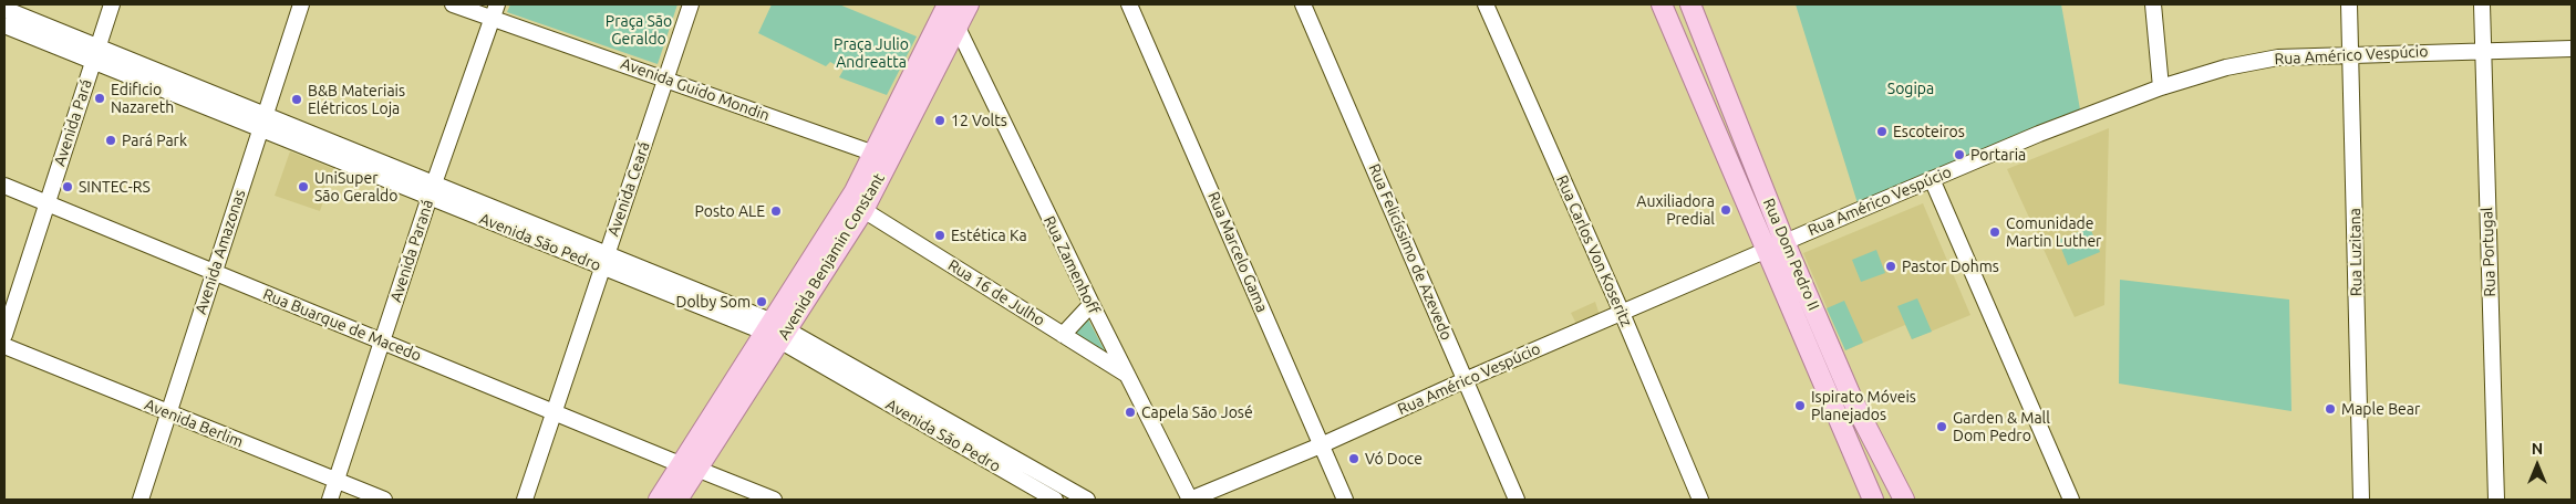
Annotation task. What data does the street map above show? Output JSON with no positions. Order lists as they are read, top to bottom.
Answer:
{
  "streets": {
    "main road": ["Rua Dom Pedro II", "Avenida Benjamin Constant"],
    "street": [
      "Rua Américo Vespúcio",
      "Avenida Guido Mondin",
      "Avenida Pará",
      "Avenida Ceará",
      "Avenida São Pedro",
      "Avenida Paraná",
      "Rua Carlos Von Koseritz",
      "Avenida Amazonas",
      "Rua Marcelo Gama",
      "Rua Felicíssimo de Azevedo",
      "Rua Luzitana",
      "Rua Portugal",
      "Rua Zamenhoff",
      "Rua 16 de Julho",
      "Rua Buarque de Macedo",
      "Avenida Berlim"
    ]
  },
  "crossings": [
    ["Rua Américo Vespúcio", "Rua Carlos Von Koseritz"],
    ["Rua Américo Vespúcio", "Rua Marcelo Gama"],
    ["Rua Américo Vespúcio", "Rua Felicíssimo de Azevedo"],
    ["Rua Américo Vespúcio", "Rua Luzitana"],
    ["Rua Américo Vespúcio", "Rua Portugal"],
    ["Rua Américo Vespúcio", "Rua Dom Pedro II"],
    ["Rua Américo Vespúcio", "Rua Zamenhoff"],
    ["Avenida Guido Mondin", "Avenida Ceará"],
    ["Avenida Guido Mondin", "Avenida Paraná"],
    ["Avenida Guido Mondin", "Avenida Benjamin Constant"],
    ["Avenida Pará", "Avenida São Pedro"],
    ["Avenida Pará", "Rua Buarque de Macedo"],
    ["Avenida Ceará", "Avenida São Pedro"],
    ["Avenida Ceará", "Rua Buarque de Macedo"],
    ["Avenida São Pedro", "Avenida Paraná"],
    ["Avenida São Pedro", "Avenida Amazonas"],
    ["Avenida São Pedro", "Avenida Benjamin Constant"],
    ["Avenida Paraná", "Rua Buarque de Macedo"],
    ["Avenida Paraná", "Avenida Berlim"],
    ["Avenida Amazonas", "Rua Buarque de Macedo"],
    ["Avenida Amazonas", "Avenida Berlim"],
    ["Avenida Benjamin Constant", "Rua Zamenhoff"],
    ["Avenida Benjamin Constant", "Rua 16 de Julho"],
    ["Avenida Benjamin Constant", "Rua Buarque de Macedo"],
    ["Rua Zamenhoff", "Rua 16 de Julho"]
  ],
  "parks": ["Praça São Geraldo", "Praça Julio Andreatta", "Sogipa"],
  "places": [
    "Edificio Nazareth",
    "B&B Materiais Elétricos Loja",
    "12 Volts",
    "Escoteiros",
    "Pará Park",
    "Portaria",
    "SINTEC-RS",
    "UniSuper São Geraldo",
    "Auxiliadora Predial",
    "Posto ALE",
    "Comunidade Martin Luther",
    "Estética Ka",
    "Pastor Dohms",
    "Dolby Som",
    "Ispirato Móveis Planejados",
    "Maple Bear",
    "Capela São José",
    "Garden & Mall Dom Pedro",
    "Vó Doce"
  ],
  "north": "top"
}
